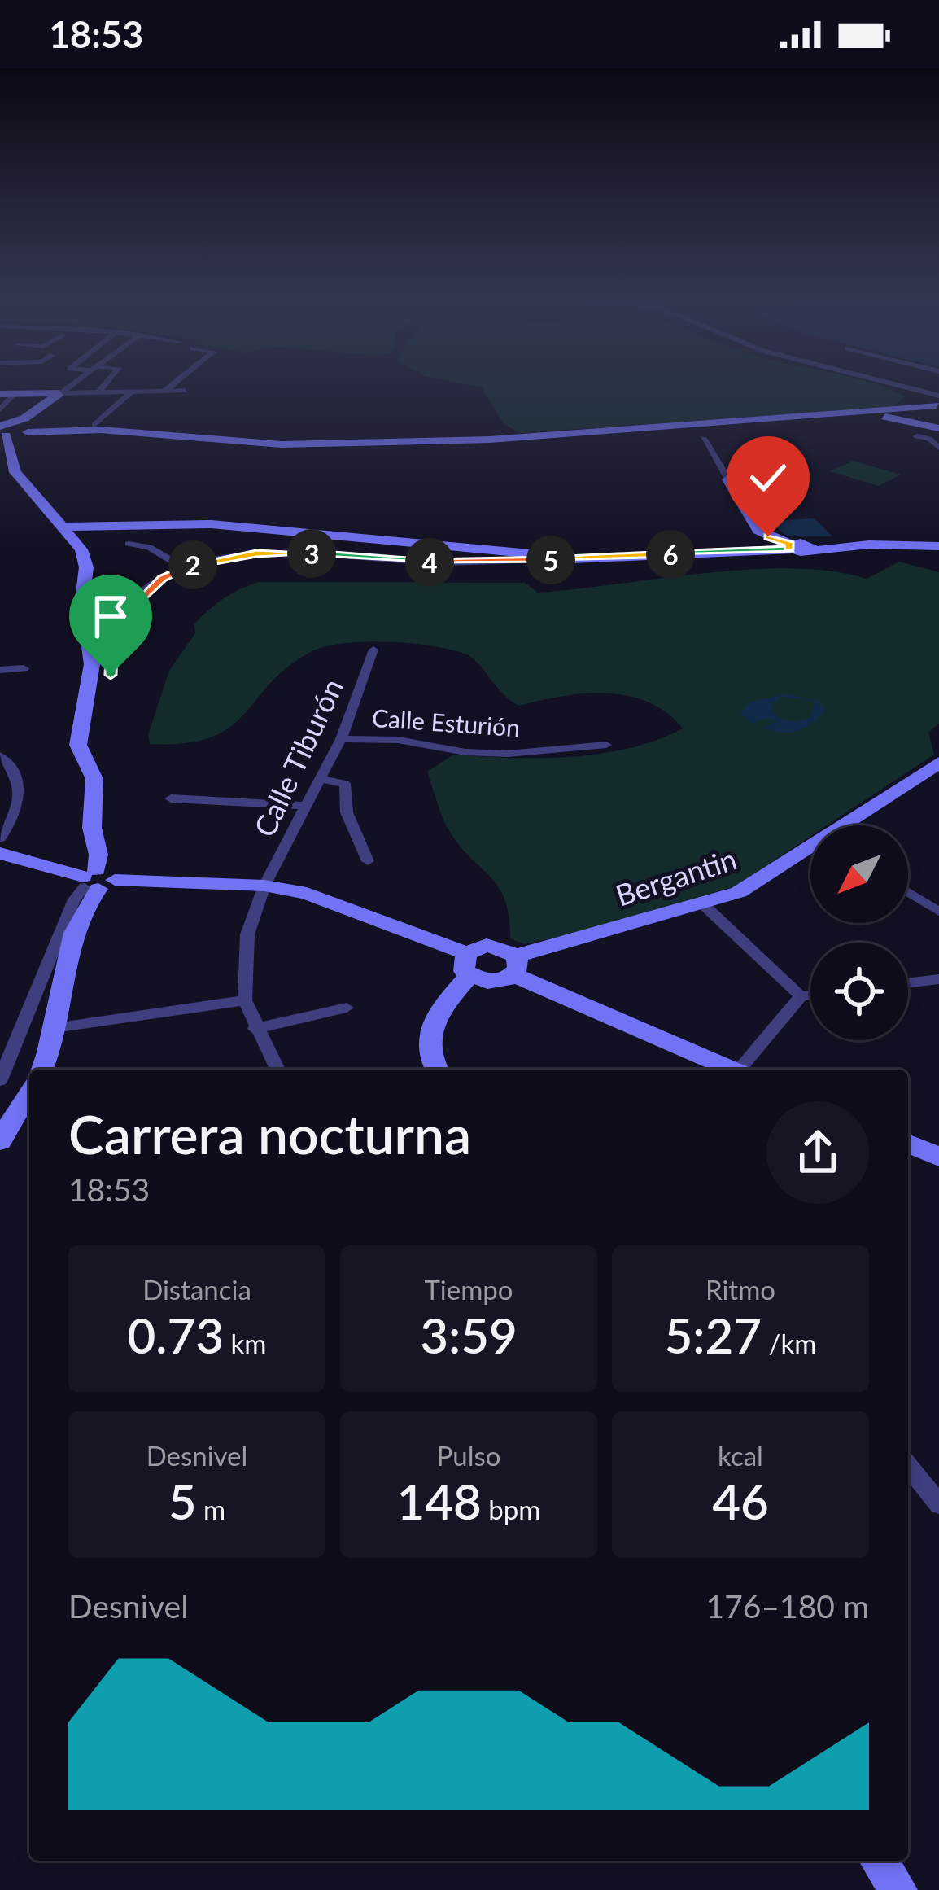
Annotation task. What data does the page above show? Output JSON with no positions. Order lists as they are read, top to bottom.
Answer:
{
  "streets": {
    "street": ["Calle Esturión", "Calle Tiburón", "Bergantin"]
  },
  "crossings": [
    ["Calle Esturión", "Calle Tiburón"]
  ],
  "north": "bottom left",
  "page": {
    "status": "18:53",
    "pins": [
      "3",
      "6",
      "5",
      "4",
      "2"
    ],
    "heading": ["Carrera nocturna", "18:53"],
    "stats": [
      ["Distancia", "0.73 km"],
      ["Tiempo", "3:59"],
      ["Ritmo", "5:27 /km"],
      ["Desnivel", "5 m"],
      ["Pulso", "148 bpm"],
      ["kcal", "46"]
    ],
    "chart": ["Desnivel", "176–180 m"]
  }
}
